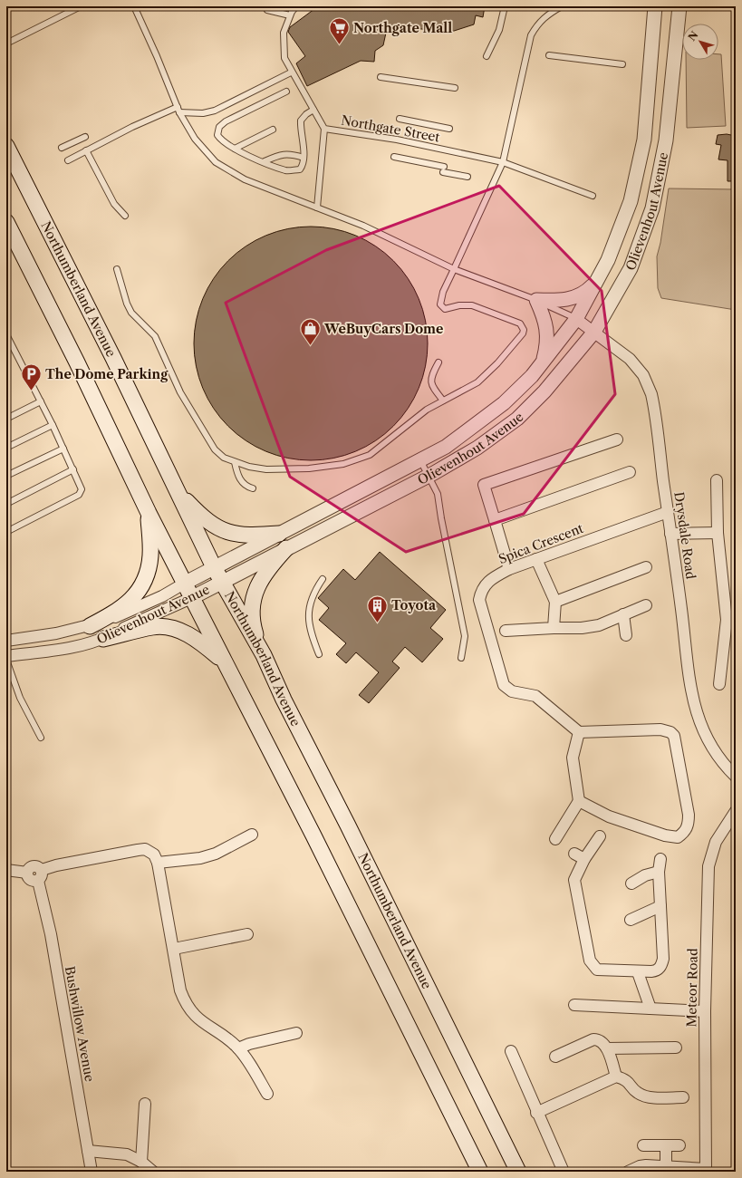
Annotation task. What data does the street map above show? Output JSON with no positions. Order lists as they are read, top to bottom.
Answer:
{
  "streets": {
    "main road": ["Northumberland Avenue"],
    "street": [
      "Olievenhout Avenue",
      "Drysdale Road",
      "Spica Crescent",
      "Meteor Road",
      "Bushwillow Avenue"
    ],
    "lane": ["Northgate Street"]
  },
  "crossings": [
    ["Olievenhout Avenue", "Northumberland Avenue"],
    ["Olievenhout Avenue", "Drysdale Road"],
    ["Drysdale Road", "Spica Crescent"]
  ],
  "places": {
    "supermarket": ["Northgate Mall"],
    "shop": ["WeBuyCars Dome"],
    "parking": ["The Dome Parking"],
    "building": ["Toyota"]
  },
  "north": "top left"
}
